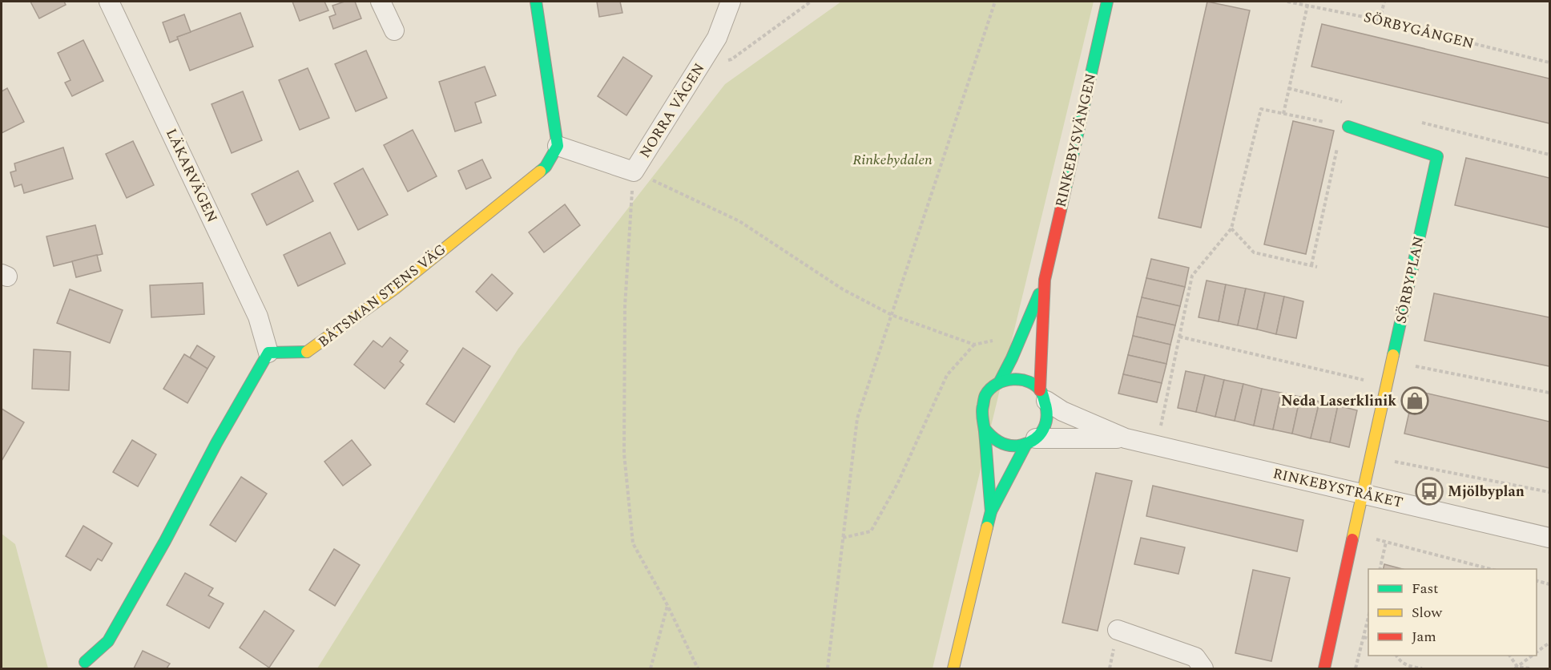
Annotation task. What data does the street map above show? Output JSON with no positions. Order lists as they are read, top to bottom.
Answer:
{
  "streets": {
    "street": [
      "NORRA VÄGEN",
      "RINKEBYSVÄNGEN",
      "LÄKARVÄGEN",
      "SÖRBYPLAN",
      "BÅTSMAN STENS VÄG",
      "RINKEBYSTRÅKET"
    ],
    "path": ["SÖRBYGÅNGEN"]
  },
  "crossings": [
    ["NORRA VÄGEN", "BÅTSMAN STENS VÄG"],
    ["RINKEBYSVÄNGEN", "RINKEBYSTRÅKET"],
    ["LÄKARVÄGEN", "BÅTSMAN STENS VÄG"],
    ["SÖRBYPLAN", "RINKEBYSTRÅKET"]
  ],
  "parks": ["Rinkebydalen"],
  "places": {
    "shop": ["Neda Laserklinik"],
    "bus stop": ["Mjölbyplan"]
  },
  "legend": ["Fast", "Slow", "Jam"]
}
